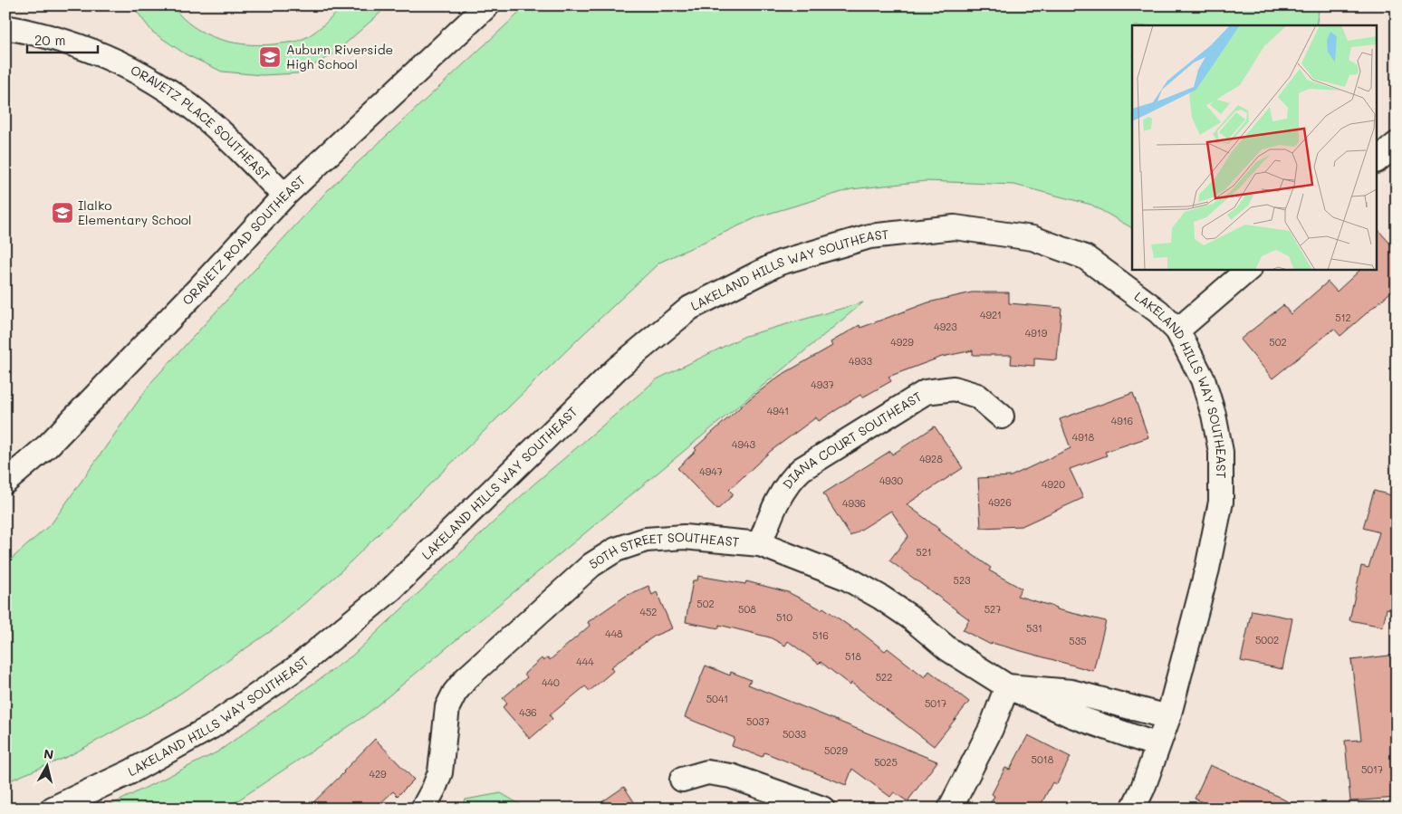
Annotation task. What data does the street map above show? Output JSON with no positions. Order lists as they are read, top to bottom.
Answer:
{
  "streets": {
    "street": [
      "ORAVETZ PLACE SOUTHEAST",
      "ORAVETZ ROAD SOUTHEAST",
      "LAKELAND HILLS WAY SOUTHEAST",
      "DIANA COURT SOUTHEAST",
      "50TH STREET SOUTHEAST"
    ]
  },
  "crossings": [
    ["ORAVETZ PLACE SOUTHEAST", "ORAVETZ ROAD SOUTHEAST"],
    ["LAKELAND HILLS WAY SOUTHEAST", "50TH STREET SOUTHEAST"],
    ["DIANA COURT SOUTHEAST", "50TH STREET SOUTHEAST"]
  ],
  "places": {
    "school or university": ["Auburn Riverside High School", "Ilalko Elementary School"]
  },
  "house_numbers": [
    "4921",
    "512",
    "4923",
    "4919",
    "4929",
    "502",
    "4933",
    "4937",
    "4941",
    "4916",
    "4918",
    "4943",
    "4928",
    "4947",
    "4930",
    "4920",
    "4926",
    "4936",
    "521",
    "523",
    "502",
    "508",
    "527",
    "452",
    "510",
    "531",
    "448",
    "516",
    "5002",
    "535",
    "518",
    "444",
    "522",
    "440",
    "5041",
    "5017",
    "436",
    "5037",
    "5033",
    "5029",
    "5018",
    "5025",
    "5017",
    "429"
  ],
  "scale_bar": "20 m",
  "north": "top"
}
